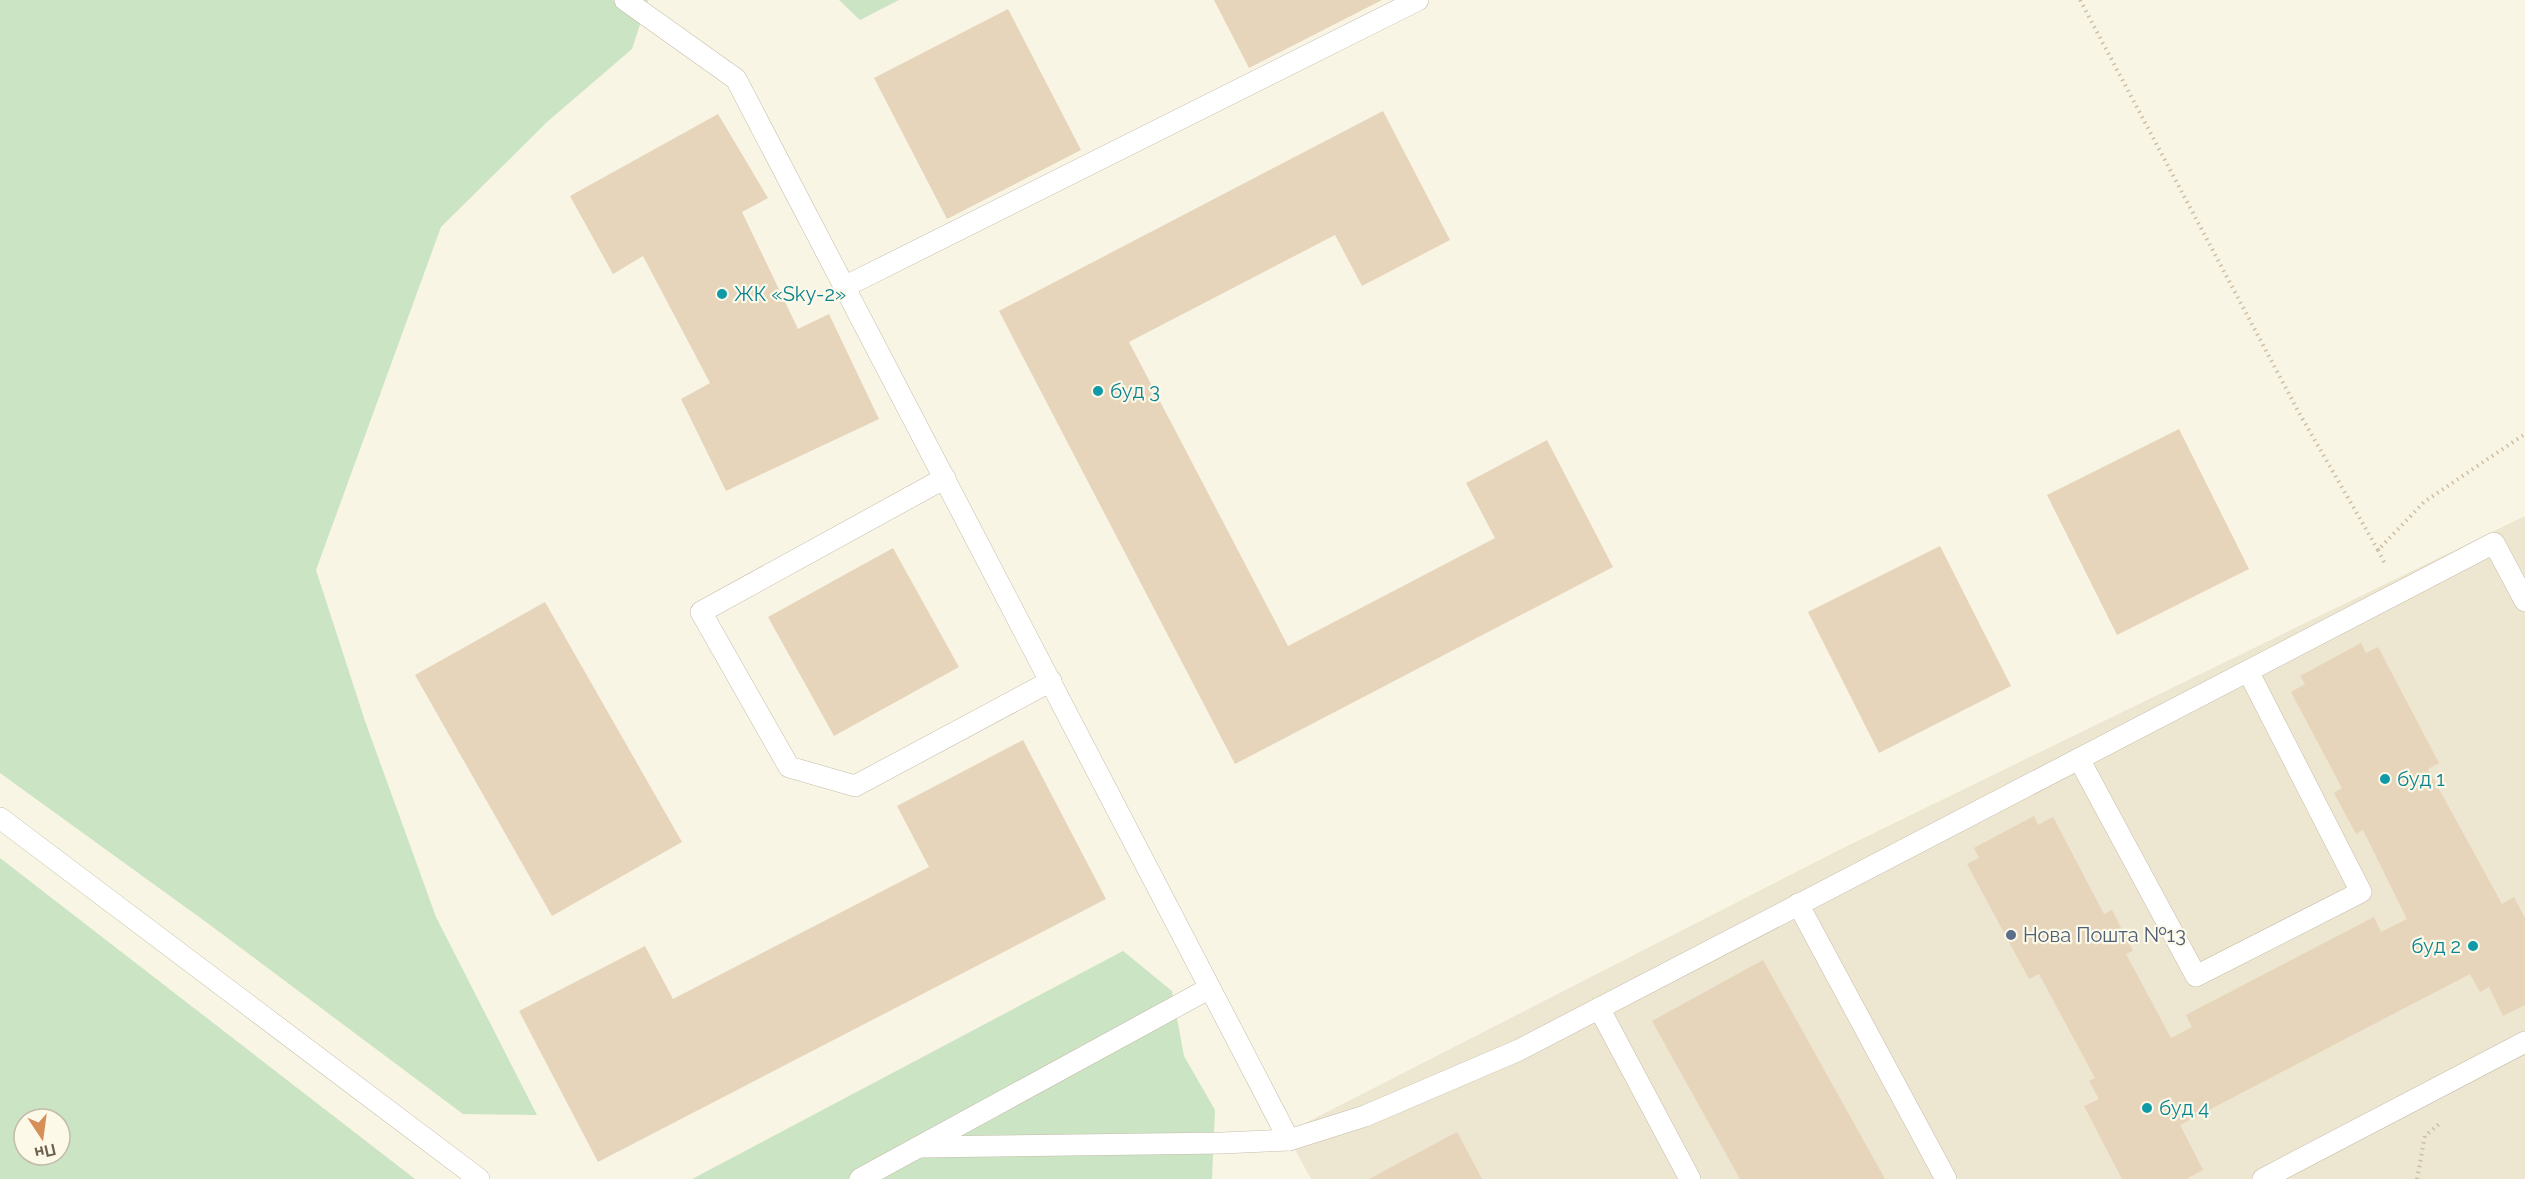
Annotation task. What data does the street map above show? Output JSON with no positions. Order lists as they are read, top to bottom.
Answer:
{
  "places": [
    "ЖК «Sky-2»",
    "буд 3",
    "буд 1",
    "Нова Пошта №13",
    "буд 2",
    "буд 4"
  ],
  "north": "bottom"
}
